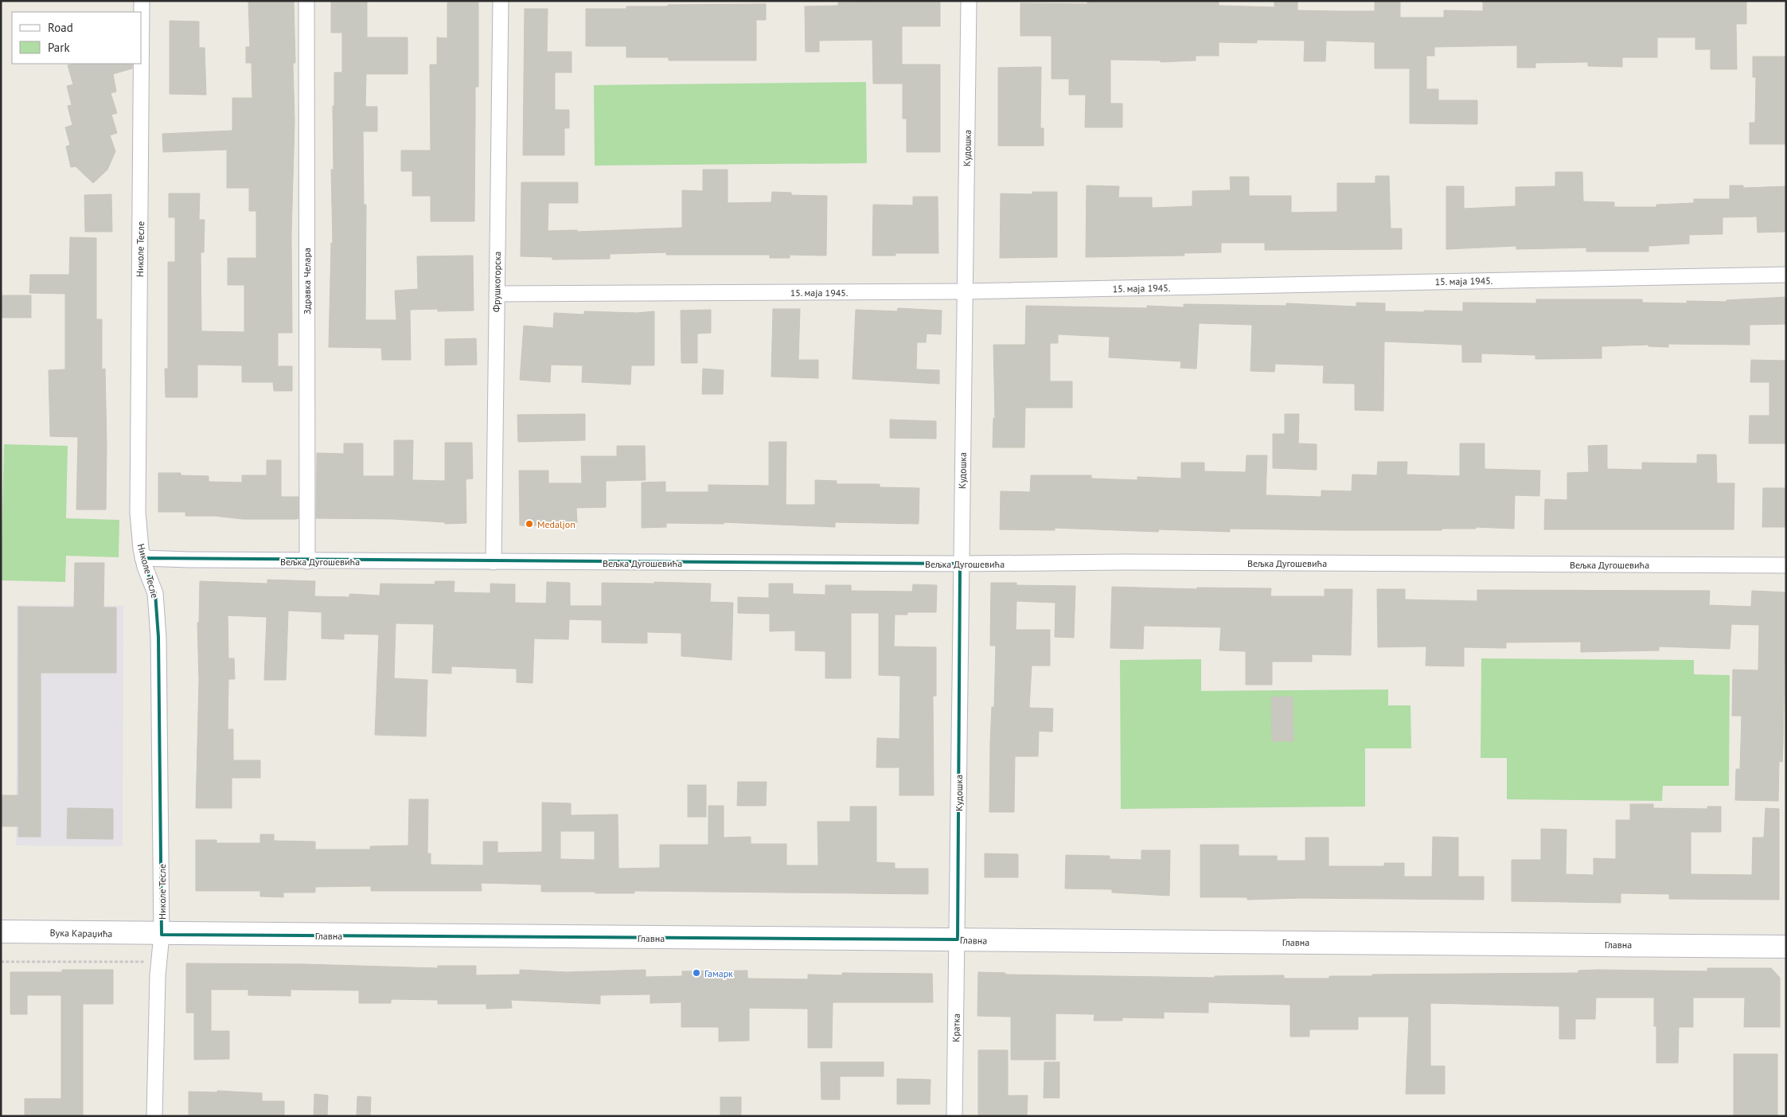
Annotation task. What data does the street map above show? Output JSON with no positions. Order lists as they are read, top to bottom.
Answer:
{
  "streets": {
    "main road": ["Вука Караџића", "Главна"],
    "street": [
      "Кудошка",
      "Николе Тесле",
      "Здравка Челара",
      "15. маја 1945.",
      "Фрушкогорска",
      "Вељка Дугошевића",
      "Кратка"
    ]
  },
  "crossings": [
    ["Кудошка", "15. маја 1945."],
    ["Кудошка", "Вељка Дугошевића"],
    ["Кудошка", "Главна"],
    ["Кудошка", "Кратка"],
    ["Николе Тесле", "Вељка Дугошевића"],
    ["Николе Тесле", "Вука Караџића"],
    ["Николе Тесле", "Главна"],
    ["Здравка Челара", "Вељка Дугошевића"],
    ["15. маја 1945.", "Фрушкогорска"],
    ["Фрушкогорска", "Вељка Дугошевића"],
    ["Вука Караџића", "Главна"],
    ["Главна", "Кратка"]
  ],
  "places": ["Medaljon", "Гамарк"],
  "legend": ["Road", "Park"]
}
